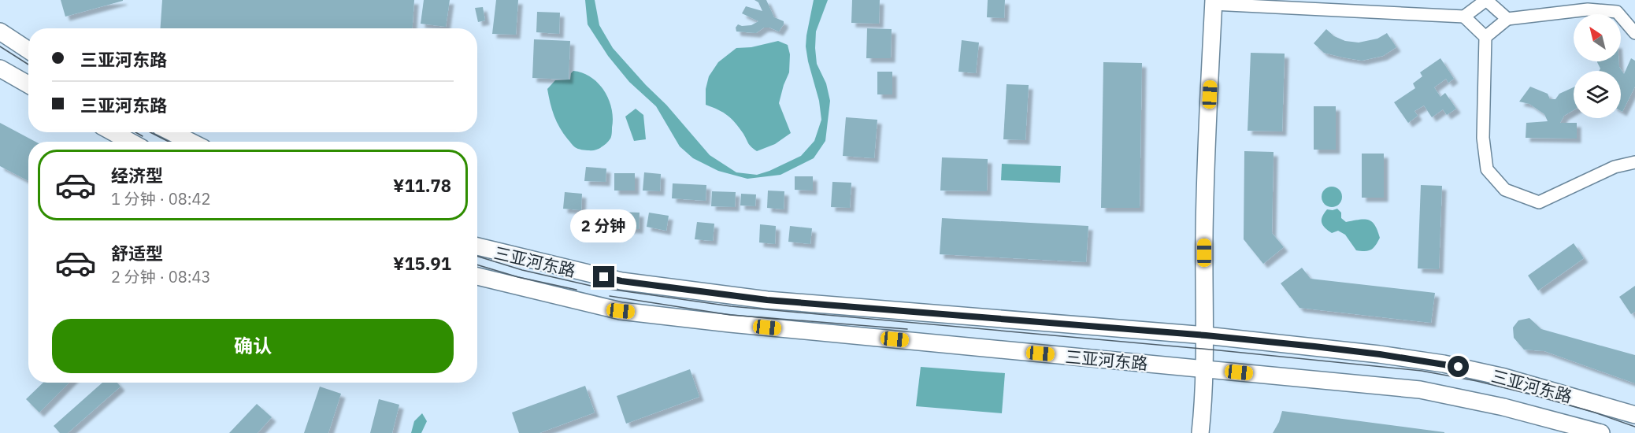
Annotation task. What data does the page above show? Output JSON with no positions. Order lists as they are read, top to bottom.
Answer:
{
  "streets": {
    "main road": ["三亚河东路"]
  },
  "north": "top left",
  "page": {
    "banner": ["三亚河东路", "三亚河东路"],
    "list": [
      {
        "name": "经济型",
        "note": "1 分钟 · 08:42",
        "value": "¥11.78"
      },
      {
        "name": "舒适型",
        "note": "2 分钟 · 08:43",
        "value": "¥15.91"
      }
    ],
    "bubble": "2 分钟",
    "buttons": "确认"
  }
}
